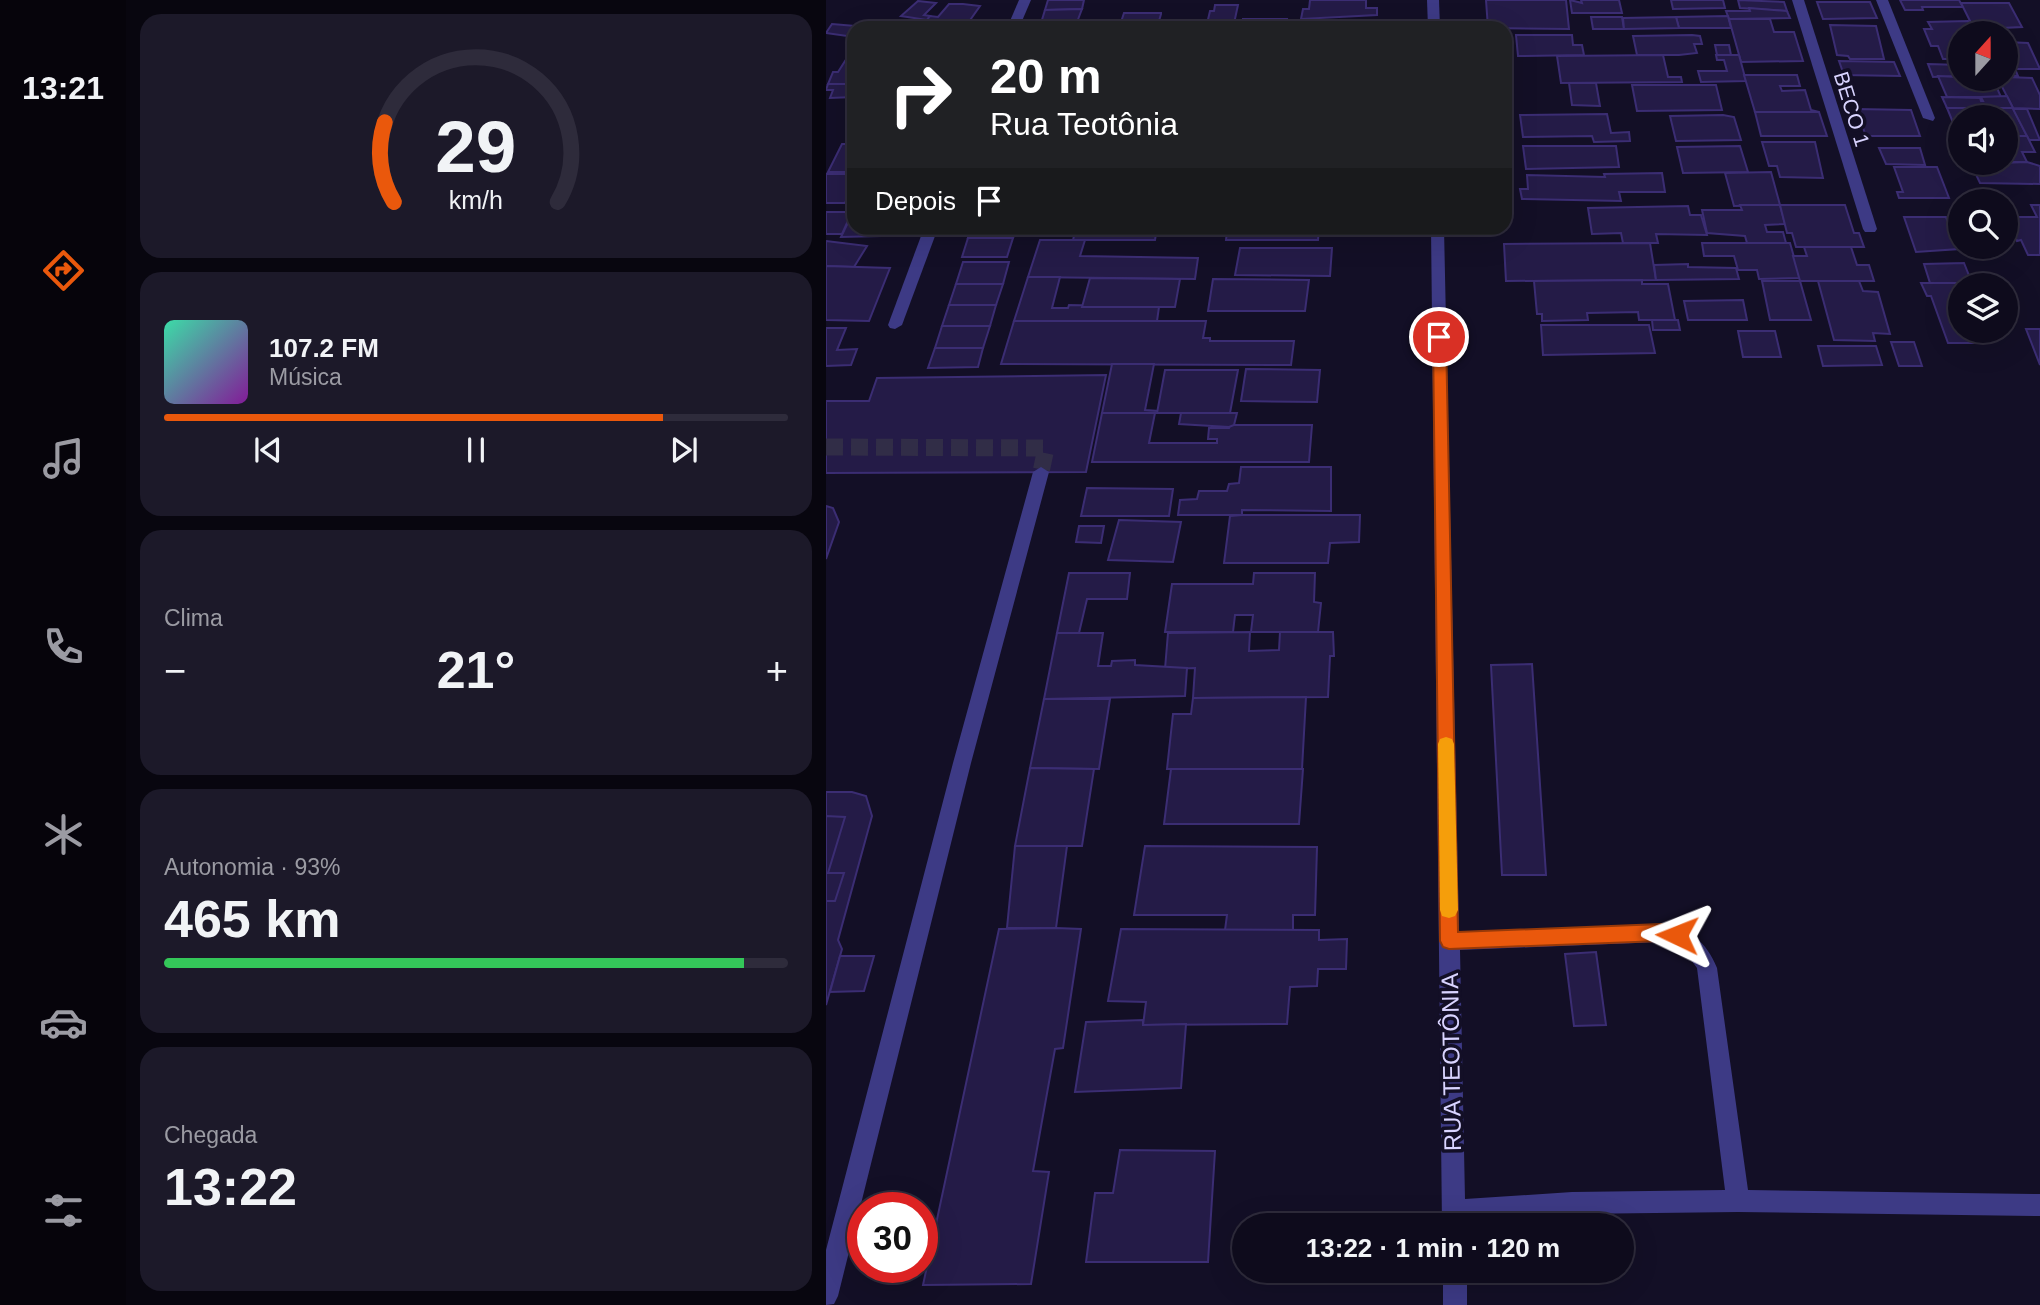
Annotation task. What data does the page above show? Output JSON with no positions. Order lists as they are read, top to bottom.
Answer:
{
  "streets": {
    "street": ["BECO 1", "RUA TEOTÔNIA"]
  },
  "north": "top",
  "page": {
    "tabs": "13:21",
    "turn": ["20 m", "Rua Teotônia"],
    "then": "Depois",
    "song": ["107.2 FM", "Música"],
    "tile": [
      "Clima",
      ["Autonomia · 93%", "465 km"],
      ["Chegada", "13:22"]
    ],
    "heat": ["−", "21°", "+"],
    "limit": "30",
    "trip": "13:22 · 1 min · 120 m",
    "gauge": ["29", "km/h"]
  }
}
